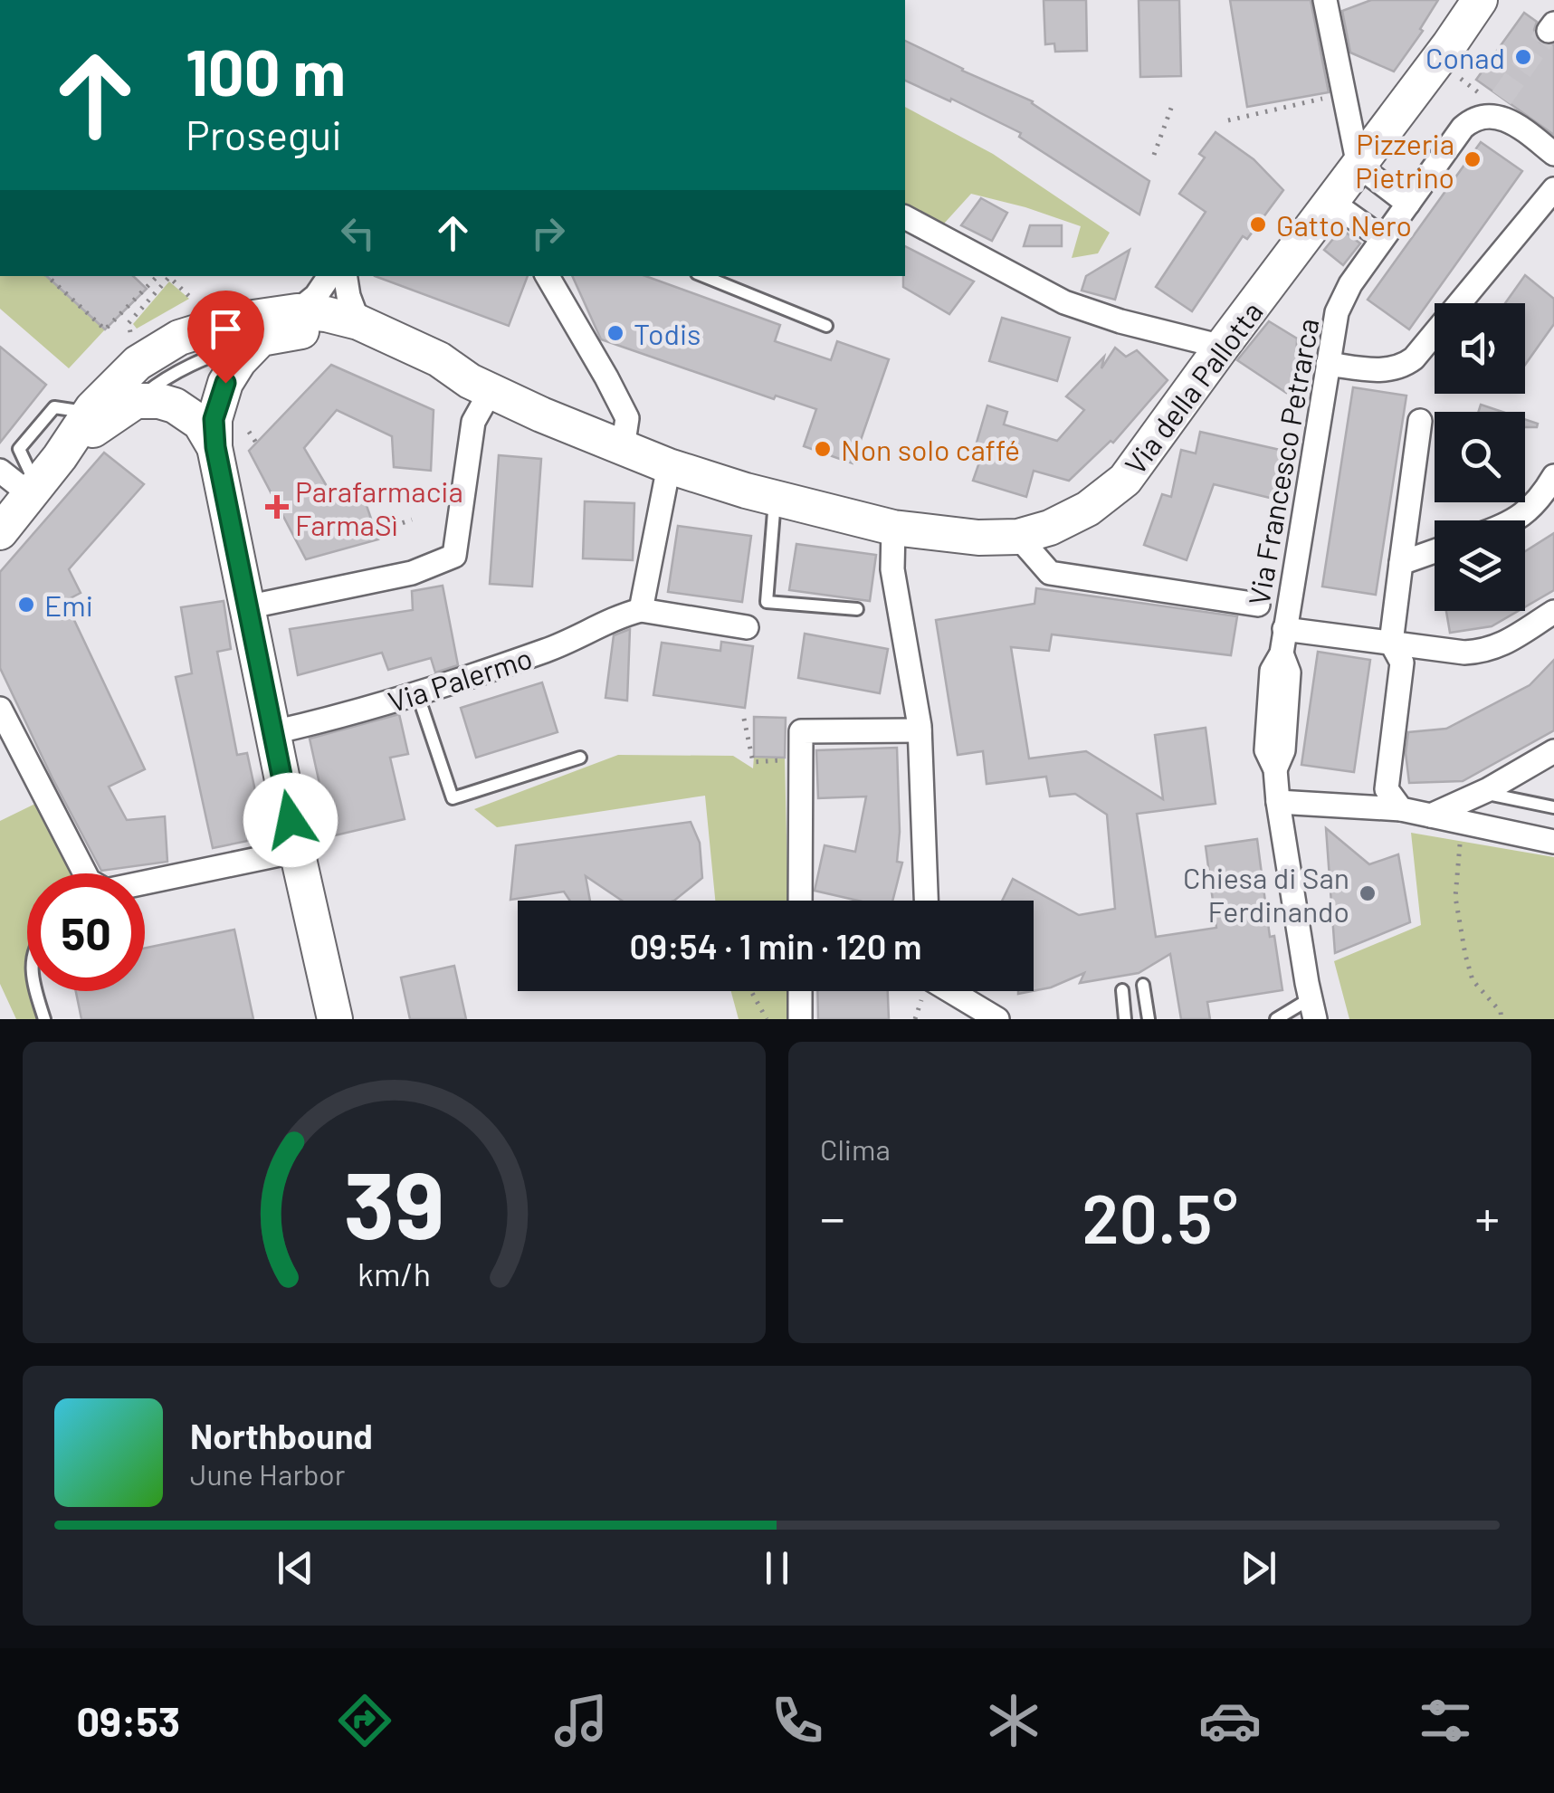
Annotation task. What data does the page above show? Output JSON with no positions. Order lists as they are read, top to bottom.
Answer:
{
  "streets": {
    "main road": ["Via della Pallotta"],
    "street": ["Via Francesco Petrarca", "Via Palermo"]
  },
  "places": {
    "other": [
      "Conad",
      "Pizzeria Pietrino",
      "Gatto Nero",
      "Todis",
      "Non solo caffé",
      "Emi",
      "Chiesa di San Ferdinando"
    ],
    "health": ["Parafarmacia FarmaSì"]
  },
  "page": {
    "turn": ["100 m", "Prosegui"],
    "limit": "50",
    "trip": "09:54 · 1 min · 120 m",
    "tile": "Clima",
    "heat": ["−", "20.5°", "+"],
    "song": ["Northbound", "June Harbor"],
    "tabs": "09:53",
    "gauge": ["39", "km/h"]
  }
}
